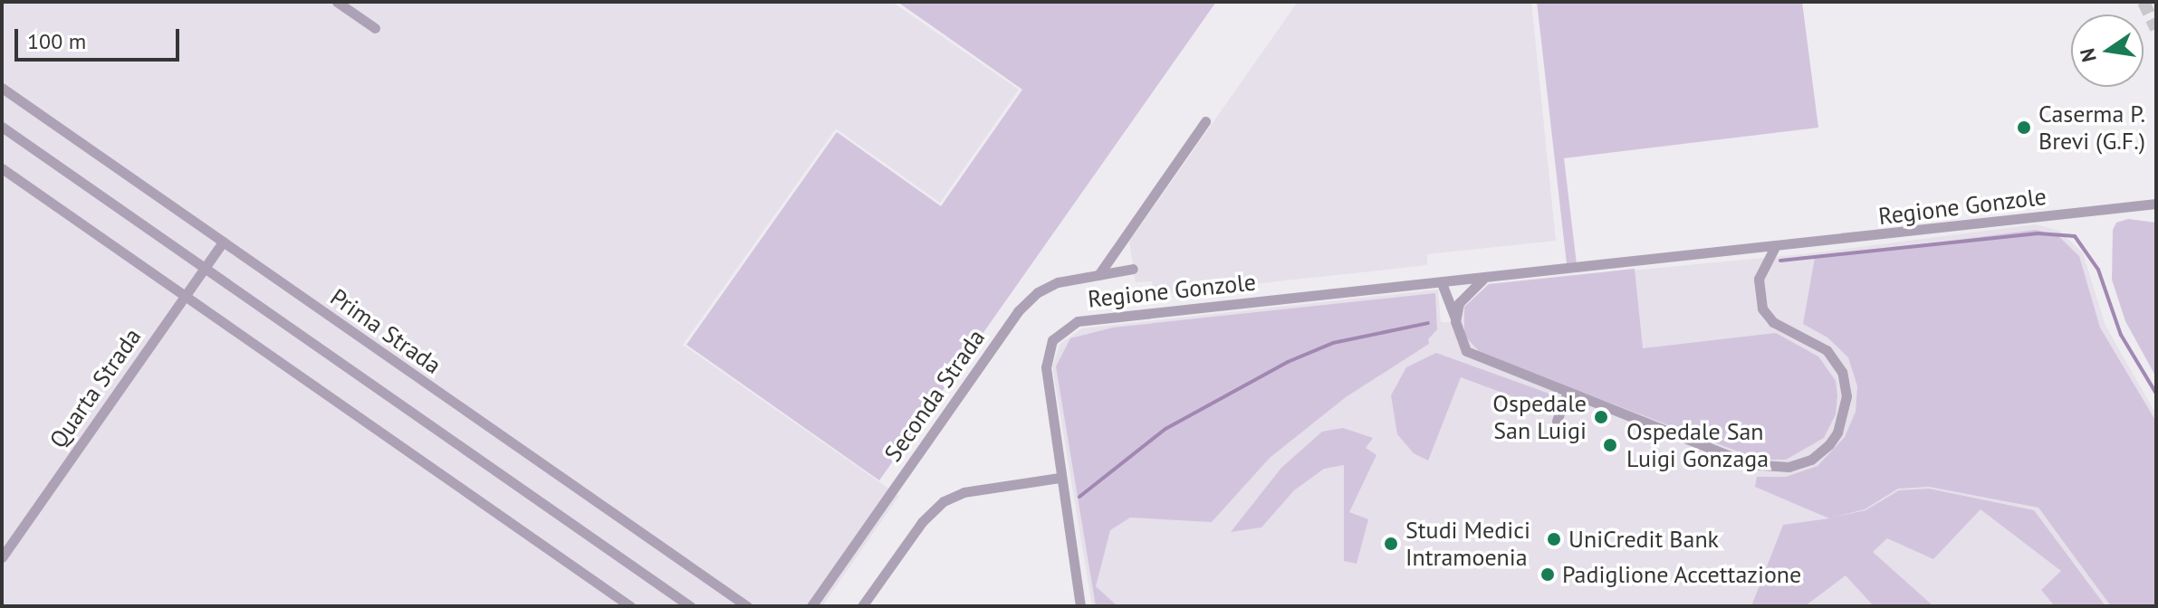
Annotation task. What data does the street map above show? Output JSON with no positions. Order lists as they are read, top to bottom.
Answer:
{
  "streets": {
    "street": [
      "Regione Gonzole",
      "Prima Strada",
      "Quarta Strada",
      "Seconda Strada"
    ]
  },
  "crossings": [
    ["Prima Strada", "Quarta Strada"]
  ],
  "places": [
    "Caserma P. Brevi (G.F.)",
    "Ospedale San Luigi",
    "Ospedale San Luigi Gonzaga",
    "UniCredit Bank",
    "Studi Medici Intramoenia",
    "Padiglione Accettazione"
  ],
  "scale_bar": "100 m",
  "north": "left"
}
